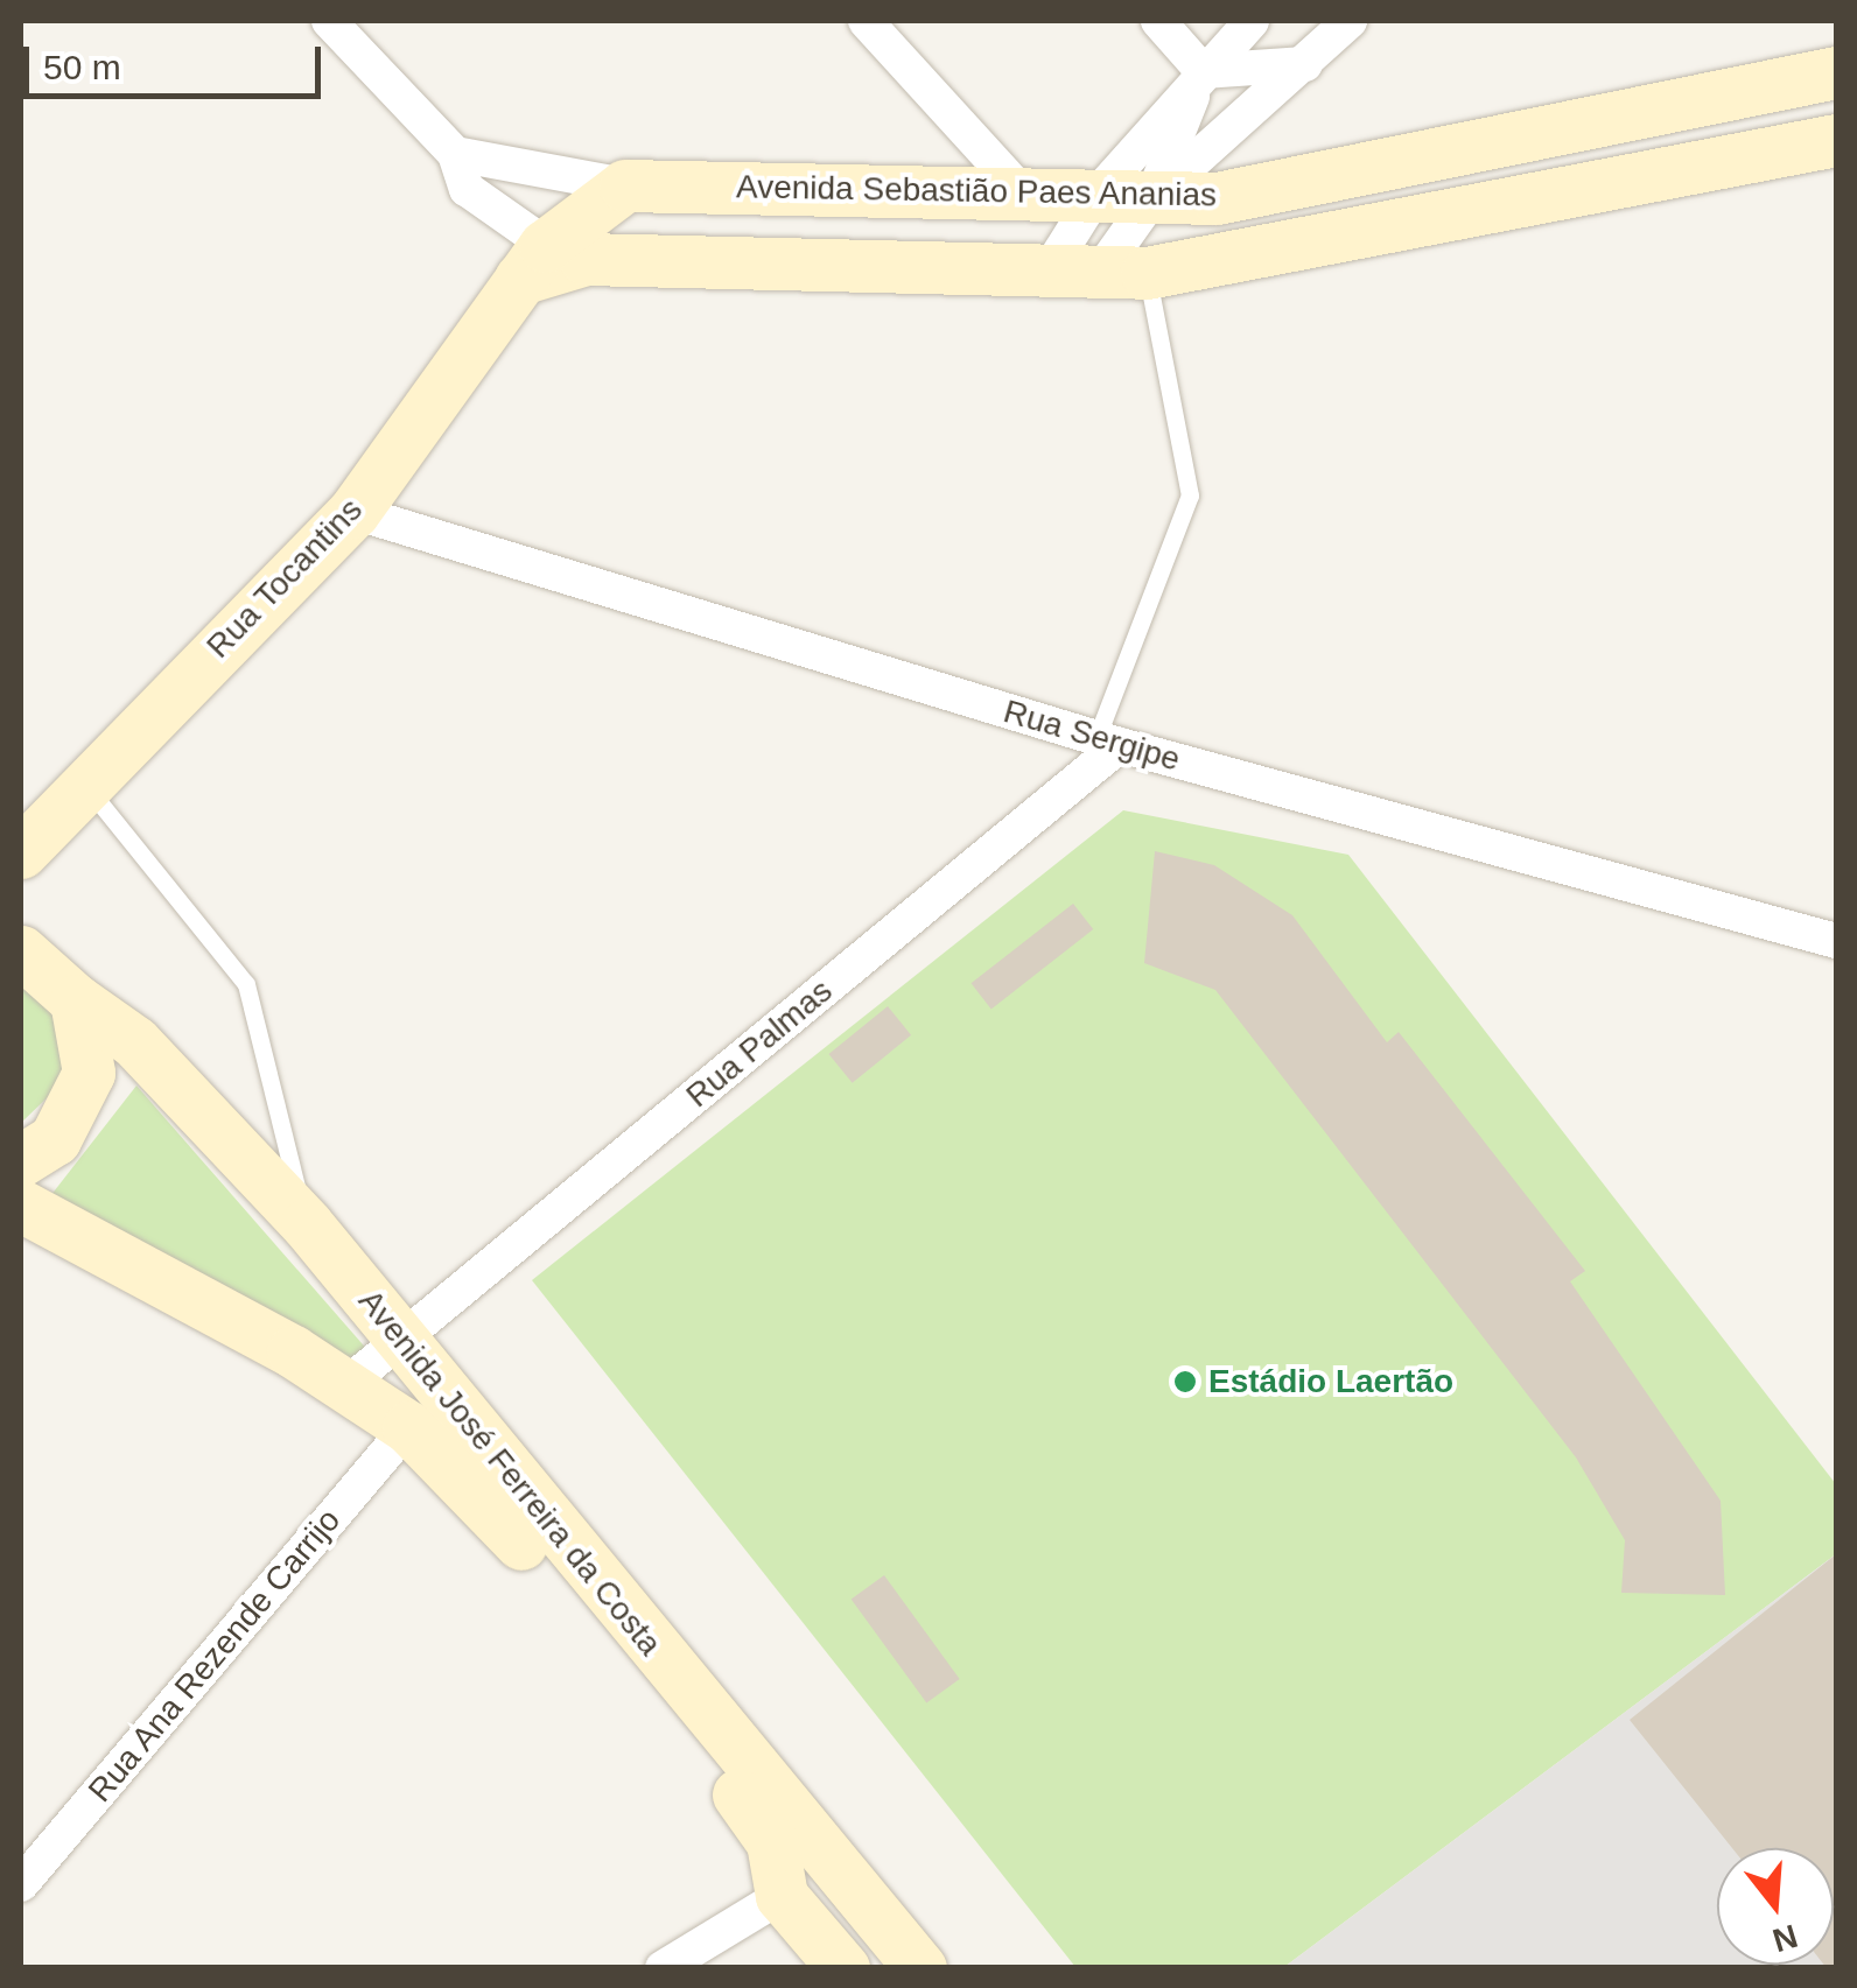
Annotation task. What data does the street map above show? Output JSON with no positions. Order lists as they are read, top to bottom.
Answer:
{
  "streets": {
    "main road": ["Avenida Sebastião Paes Ananias", "Rua Tocantins", "Avenida José Ferreira da Costa"],
    "street": ["Rua Sergipe", "Rua Palmas", "Rua Ana Rezende Carrijo"]
  },
  "crossings": [
    ["Avenida Sebastião Paes Ananias", "Rua Tocantins"],
    ["Rua Tocantins", "Rua Sergipe"],
    ["Rua Sergipe", "Rua Palmas"],
    ["Rua Palmas", "Avenida José Ferreira da Costa"],
    ["Avenida José Ferreira da Costa", "Rua Ana Rezende Carrijo"]
  ],
  "places": ["Estádio Laertão"],
  "scale_bar": "50 m",
  "north": "bottom"
}
